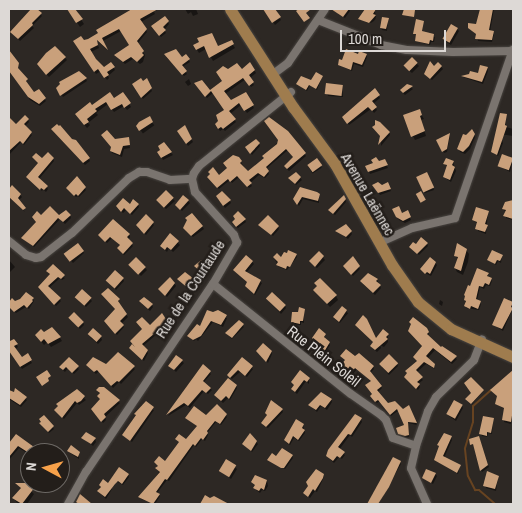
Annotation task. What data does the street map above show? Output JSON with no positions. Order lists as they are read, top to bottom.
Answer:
{
  "streets": {
    "main road": ["Avenue Laënnec"],
    "street": ["Rue de la Courtaude", "Rue Plein Soleil"]
  },
  "crossings": [
    ["Rue de la Courtaude", "Rue Plein Soleil"]
  ],
  "scale_bar": "100 m",
  "north": "left"
}
